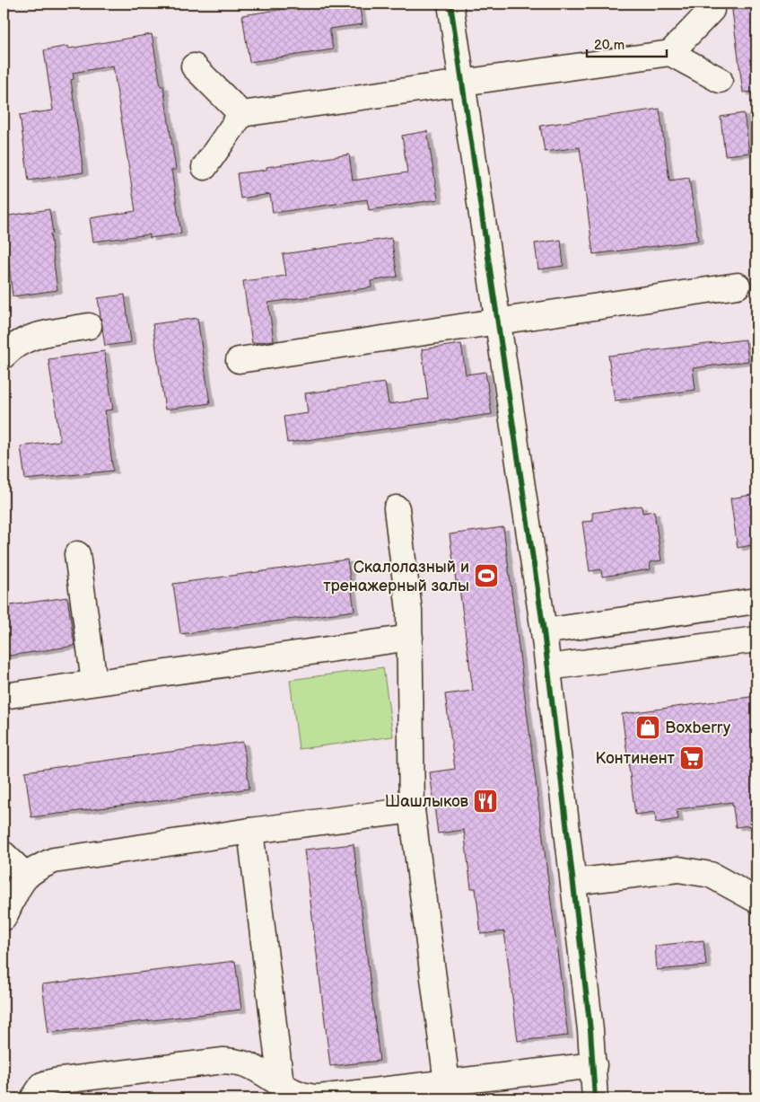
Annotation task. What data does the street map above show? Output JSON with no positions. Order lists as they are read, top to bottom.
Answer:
{
  "places": {
    "sports": ["Скалолазный и тренажерный залы"],
    "shop": ["Boxberry"],
    "supermarket": ["Континент"],
    "restaurant": ["Шашлыков"]
  },
  "scale_bar": "20 m"
}
